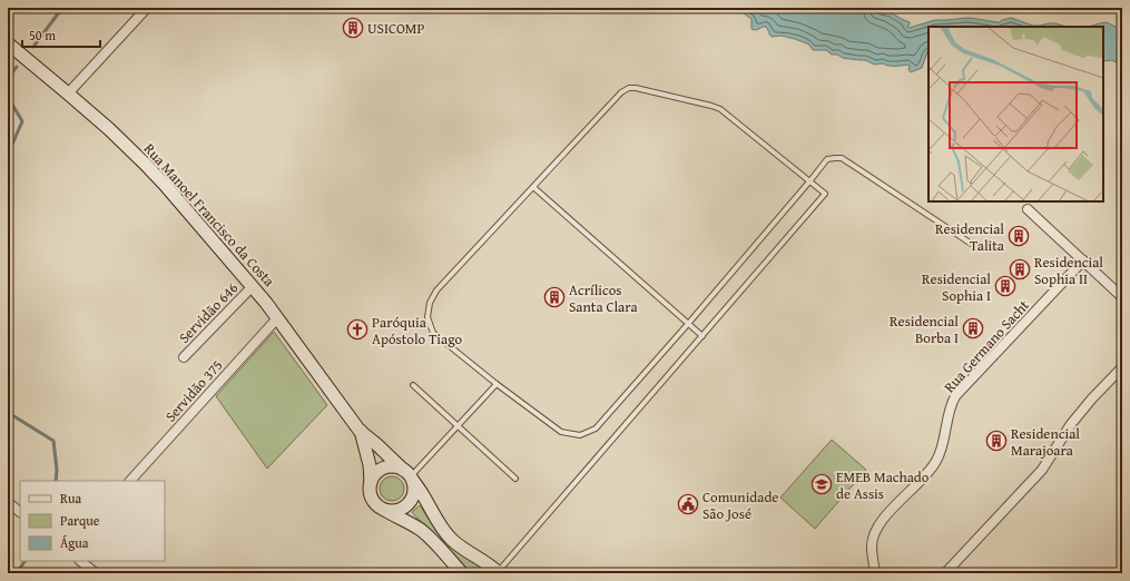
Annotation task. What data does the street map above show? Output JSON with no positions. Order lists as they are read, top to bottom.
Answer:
{
  "streets": {
    "main road": ["Rua Manoel Francisco da Costa"],
    "street": ["Servidão 646", "Rua Germano Sacht", "Servidão 375"]
  },
  "crossings": [
    ["Rua Manoel Francisco da Costa", "Servidão 646"],
    ["Rua Manoel Francisco da Costa", "Servidão 375"]
  ],
  "places": {
    "building": [
      "USICOMP",
      "Residencial Talita",
      "Residencial Sophia II",
      "Residencial Sophia I",
      "Acrílicos Santa Clara",
      "Residencial Borba I",
      "Residencial Marajoara"
    ],
    "church": ["Paróquia Apóstolo Tiago"],
    "school or university": ["EMEB Machado de Assis"],
    "public building": ["Comunidade São José"]
  },
  "legend": ["Rua", "Parque", "Água"],
  "scale_bar": "50 m"
}
